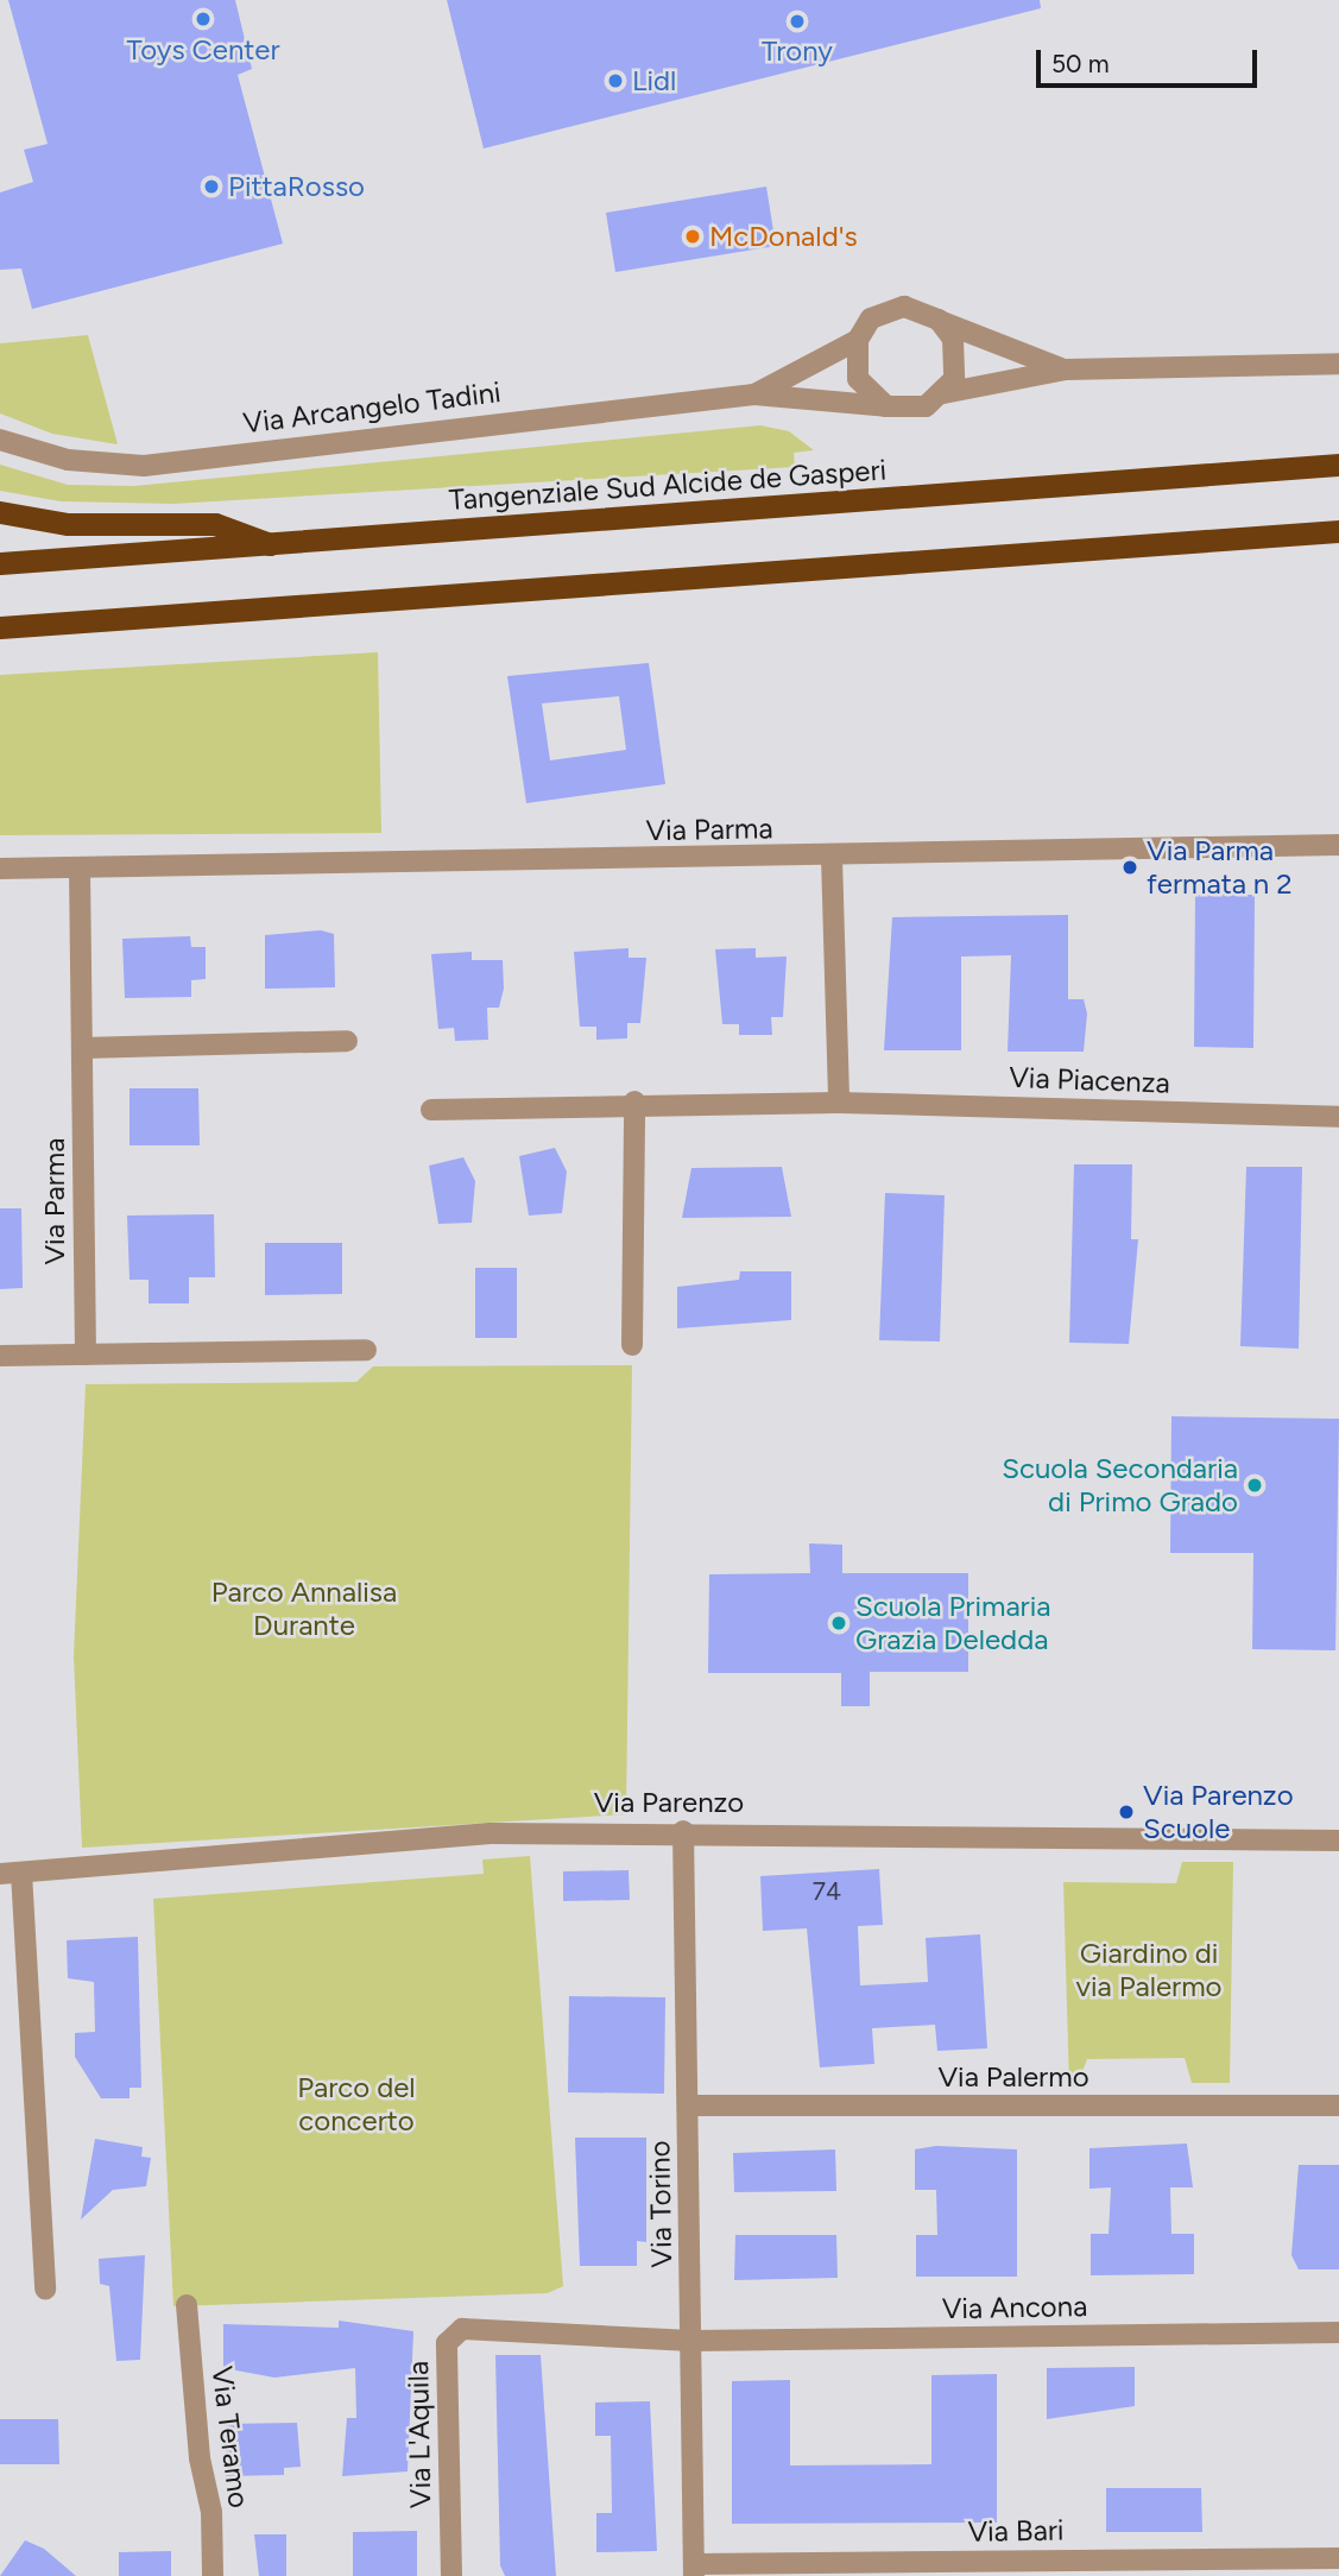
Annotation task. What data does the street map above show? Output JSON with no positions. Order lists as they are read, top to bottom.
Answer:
{
  "streets": {
    "highway": ["Tangenziale Sud Alcide de Gasperi"],
    "street": [
      "Via Arcangelo Tadini",
      "Via Parma",
      "Via Piacenza",
      "Via Parenzo",
      "Via Palermo",
      "Via Torino",
      "Via Ancona",
      "Via L'Aquila",
      "Via Teramo",
      "Via Bari"
    ]
  },
  "crossings": [
    ["Via Parenzo", "Via Torino"],
    ["Via Palermo", "Via Torino"],
    ["Via Torino", "Via Ancona"],
    ["Via Torino", "Via L'Aquila"],
    ["Via Torino", "Via Bari"],
    ["Via Ancona", "Via L'Aquila"]
  ],
  "parks": ["Parco Annalisa Durante", "Giardino di via Palermo", "Parco del concerto"],
  "places": [
    "Toys Center",
    "Trony",
    "Lidl",
    "PittaRosso",
    "McDonald's",
    "Via Parma fermata n 2",
    "Scuola Secondaria di Primo Grado",
    "Scuola Primaria Grazia Deledda",
    "Via Parenzo Scuole"
  ],
  "house_numbers": ["74"],
  "scale_bar": "50 m"
}
